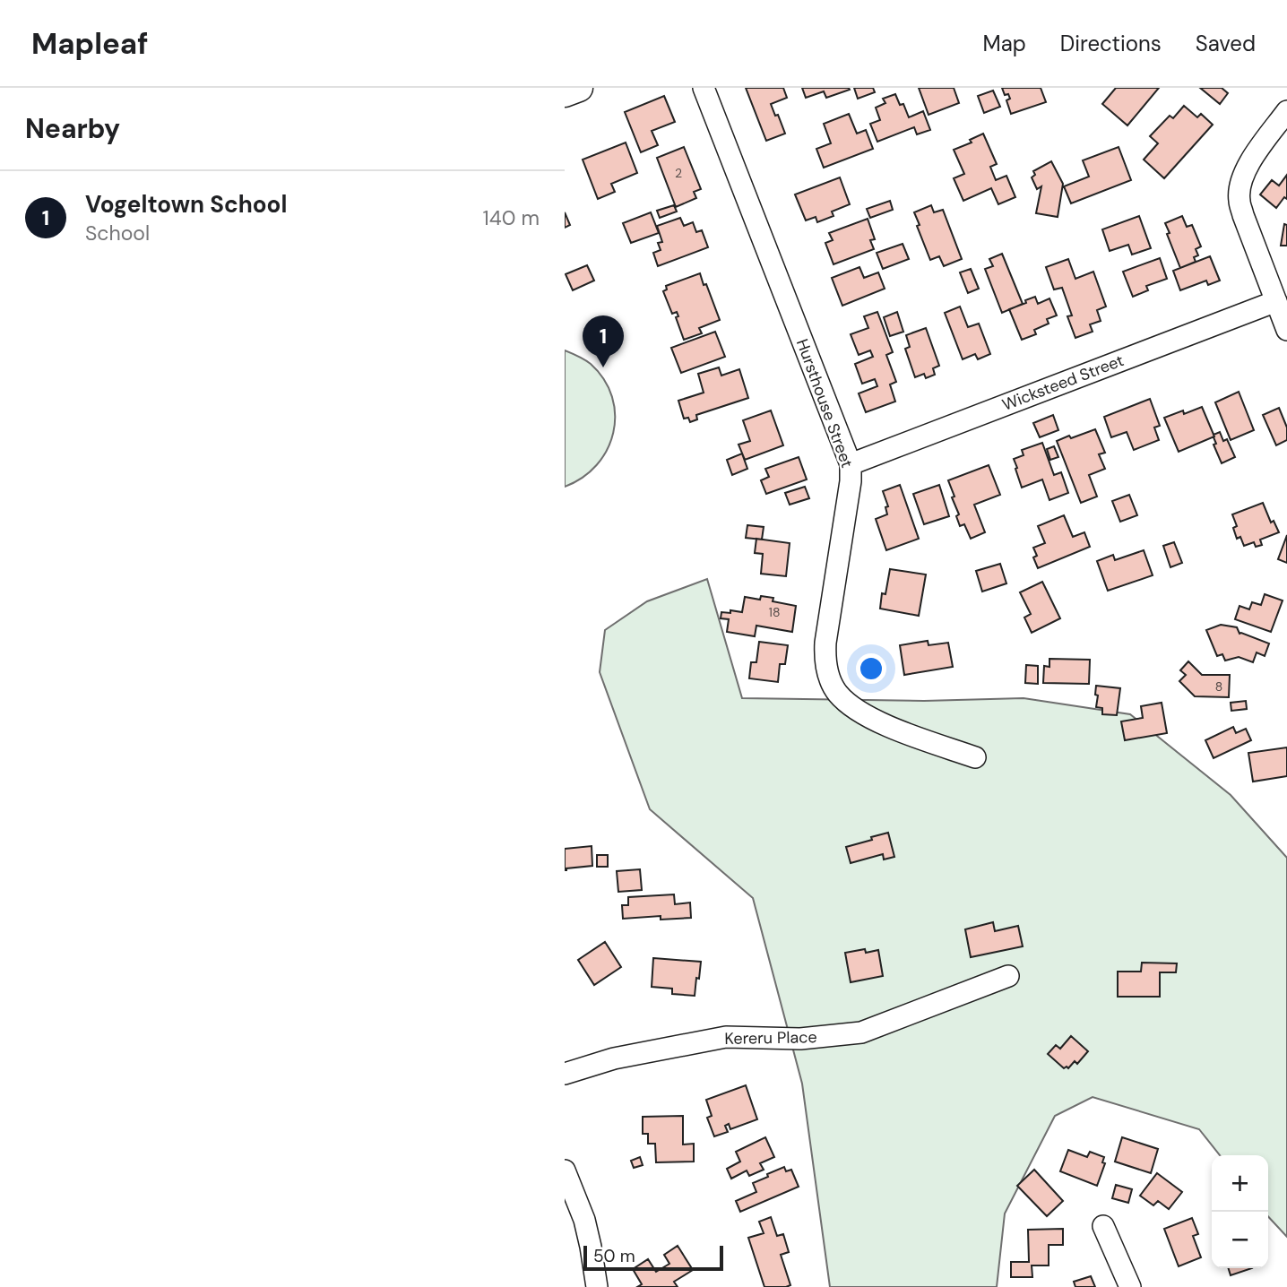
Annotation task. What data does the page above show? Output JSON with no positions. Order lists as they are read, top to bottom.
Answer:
{
  "streets": {
    "street": ["Wicksteed Street", "Hursthouse Street", "Kereru Place"]
  },
  "crossings": [
    ["Wicksteed Street", "Hursthouse Street"]
  ],
  "house_numbers": ["2", "18", "8"],
  "scale_bar": "50 m",
  "page": {
    "header": "Mapleaf",
    "nav": ["Map", "Directions", "Saved"],
    "heading": "Nearby",
    "list": [
      {
        "mark": "1",
        "name": "Vogeltown School",
        "note": "School",
        "value": "140 m"
      }
    ],
    "pins": "1",
    "map_buttons": ["+", "−"],
    "scale": "50 m"
  }
}
